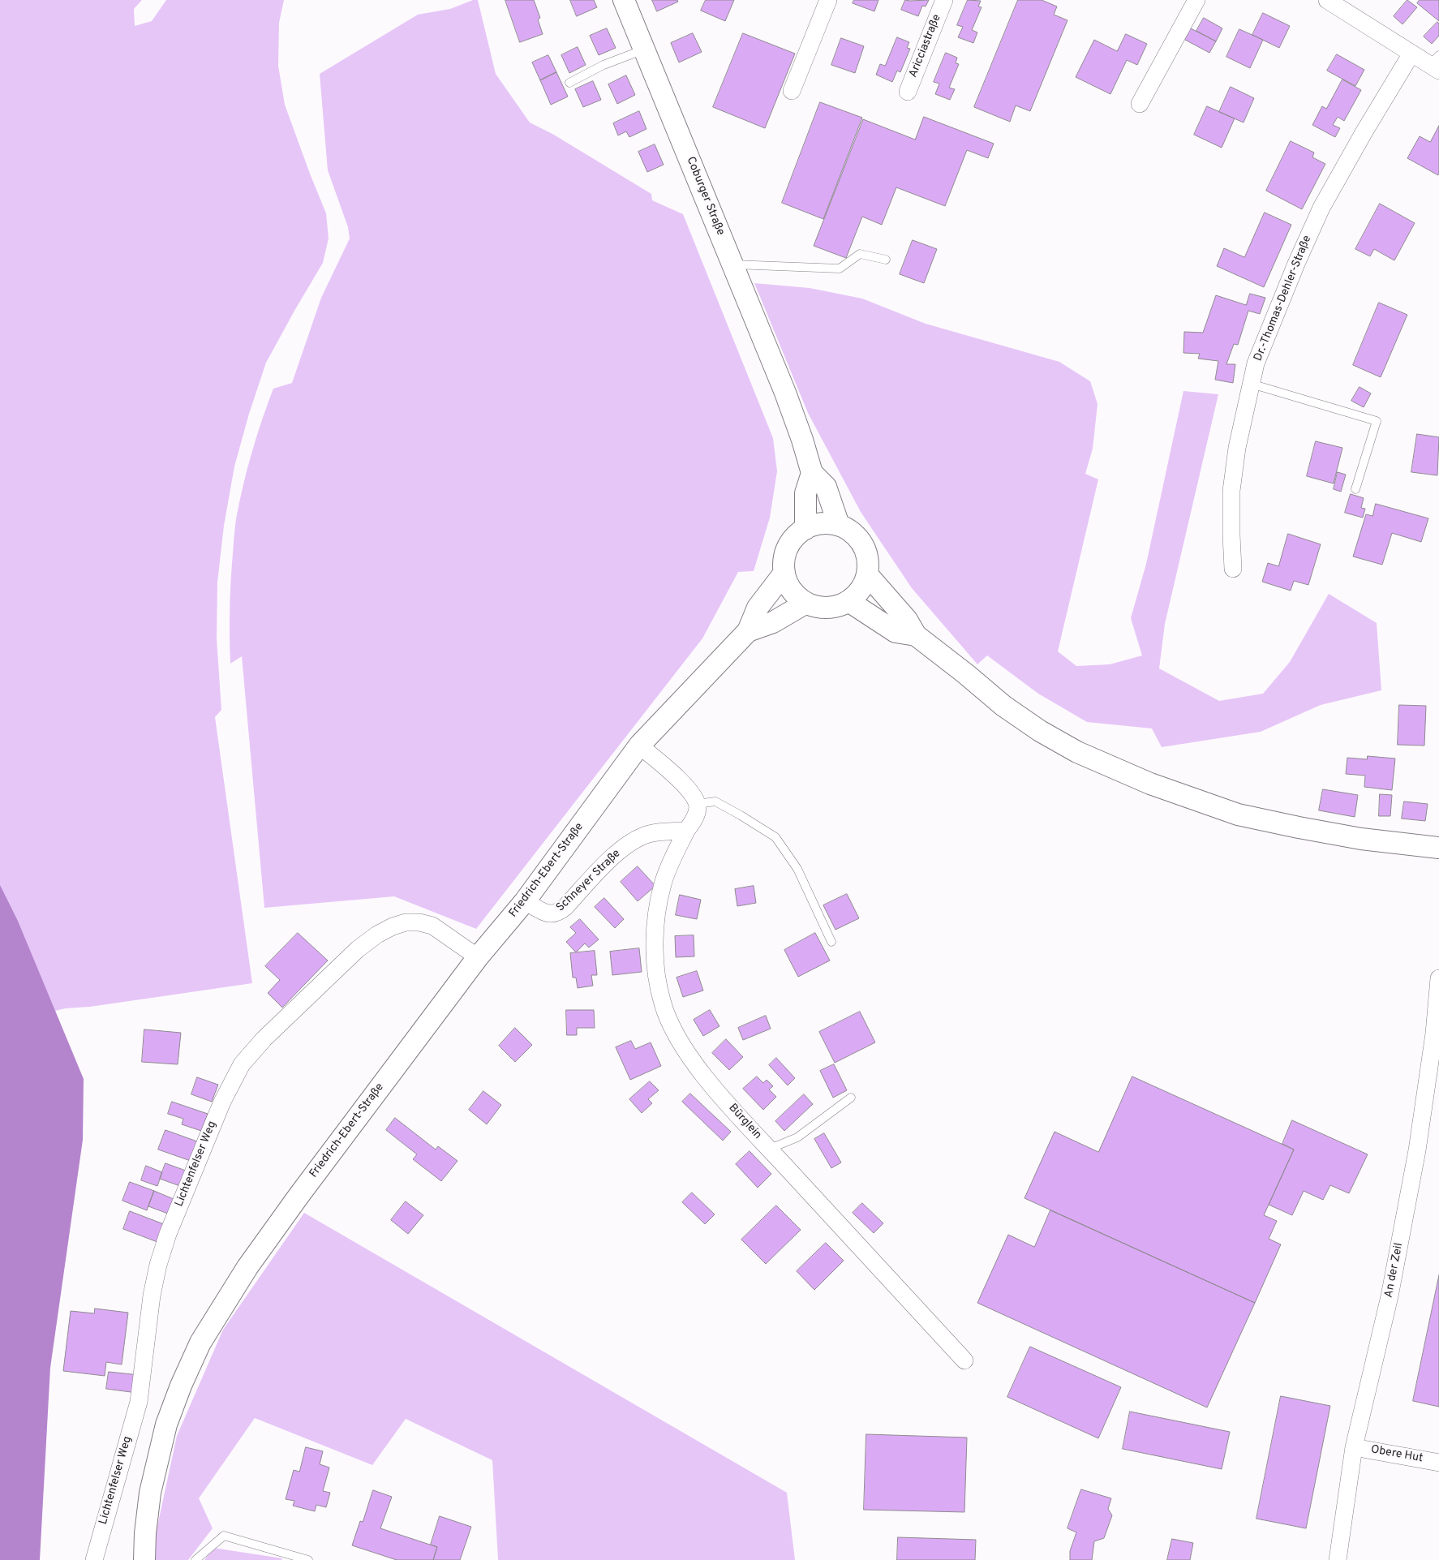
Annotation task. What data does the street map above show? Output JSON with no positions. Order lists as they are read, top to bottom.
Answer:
{
  "streets": {
    "street": [
      "Aricciastraße",
      "Coburger Straße",
      "Dr.-Thomas-Dehler-Straße",
      "Friedrich-Ebert-Straße",
      "Schneyer Straße",
      "Bürglein",
      "Lichtenfelser Weg",
      "An der Zeil",
      "Obere Hut"
    ]
  },
  "crossings": [
    ["Friedrich-Ebert-Straße", "Schneyer Straße"],
    ["Friedrich-Ebert-Straße", "Lichtenfelser Weg"],
    ["Schneyer Straße", "Bürglein"],
    ["An der Zeil", "Obere Hut"]
  ]
}
